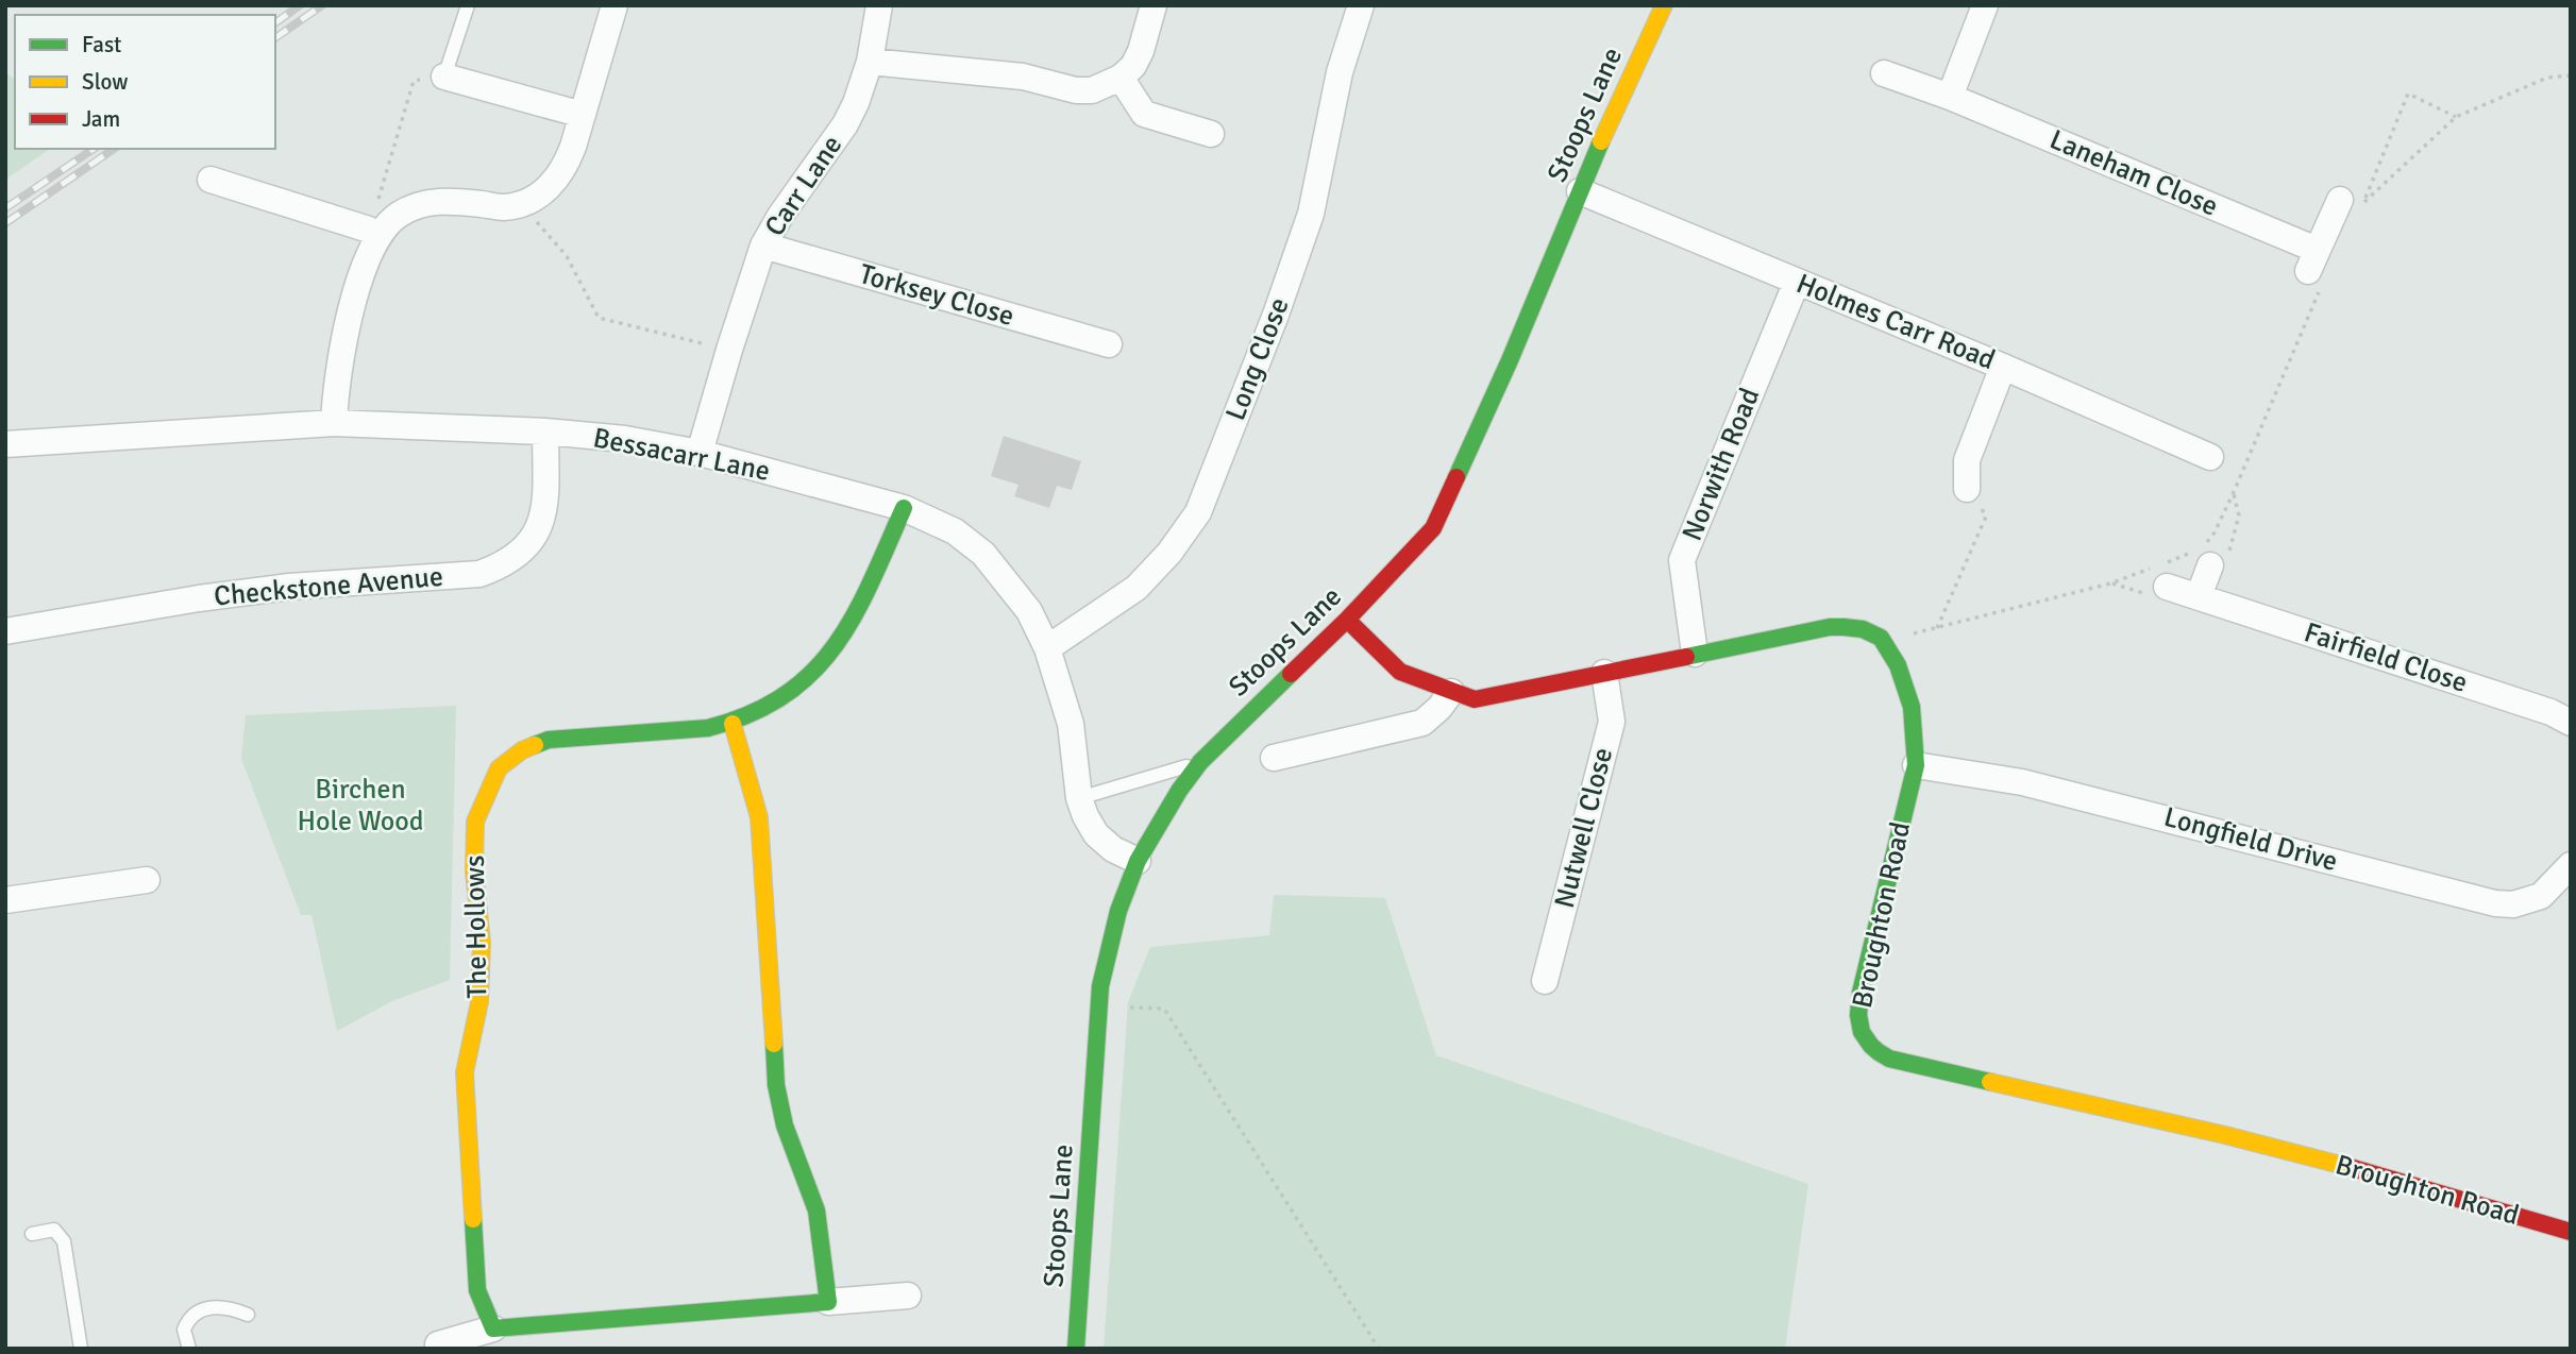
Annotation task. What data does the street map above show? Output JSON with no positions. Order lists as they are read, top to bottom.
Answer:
{
  "streets": {
    "street": [
      "Stoops Lane",
      "Laneham Close",
      "Carr Lane",
      "Torksey Close",
      "Holmes Carr Road",
      "Long Close",
      "Bessacarr Lane",
      "Norwith Road",
      "Checkstone Avenue",
      "Fairfield Close",
      "Nutwell Close",
      "Longfield Drive",
      "Broughton Road",
      "The Hollows"
    ]
  },
  "crossings": [
    ["Stoops Lane", "Holmes Carr Road"],
    ["Stoops Lane", "Bessacarr Lane"],
    ["Carr Lane", "Torksey Close"],
    ["Carr Lane", "Bessacarr Lane"],
    ["Holmes Carr Road", "Norwith Road"],
    ["Long Close", "Bessacarr Lane"],
    ["Bessacarr Lane", "Checkstone Avenue"],
    ["Bessacarr Lane", "The Hollows"],
    ["Longfield Drive", "Broughton Road"]
  ],
  "parks": ["Birchen Hole Wood"],
  "legend": ["Fast", "Slow", "Jam"]
}
